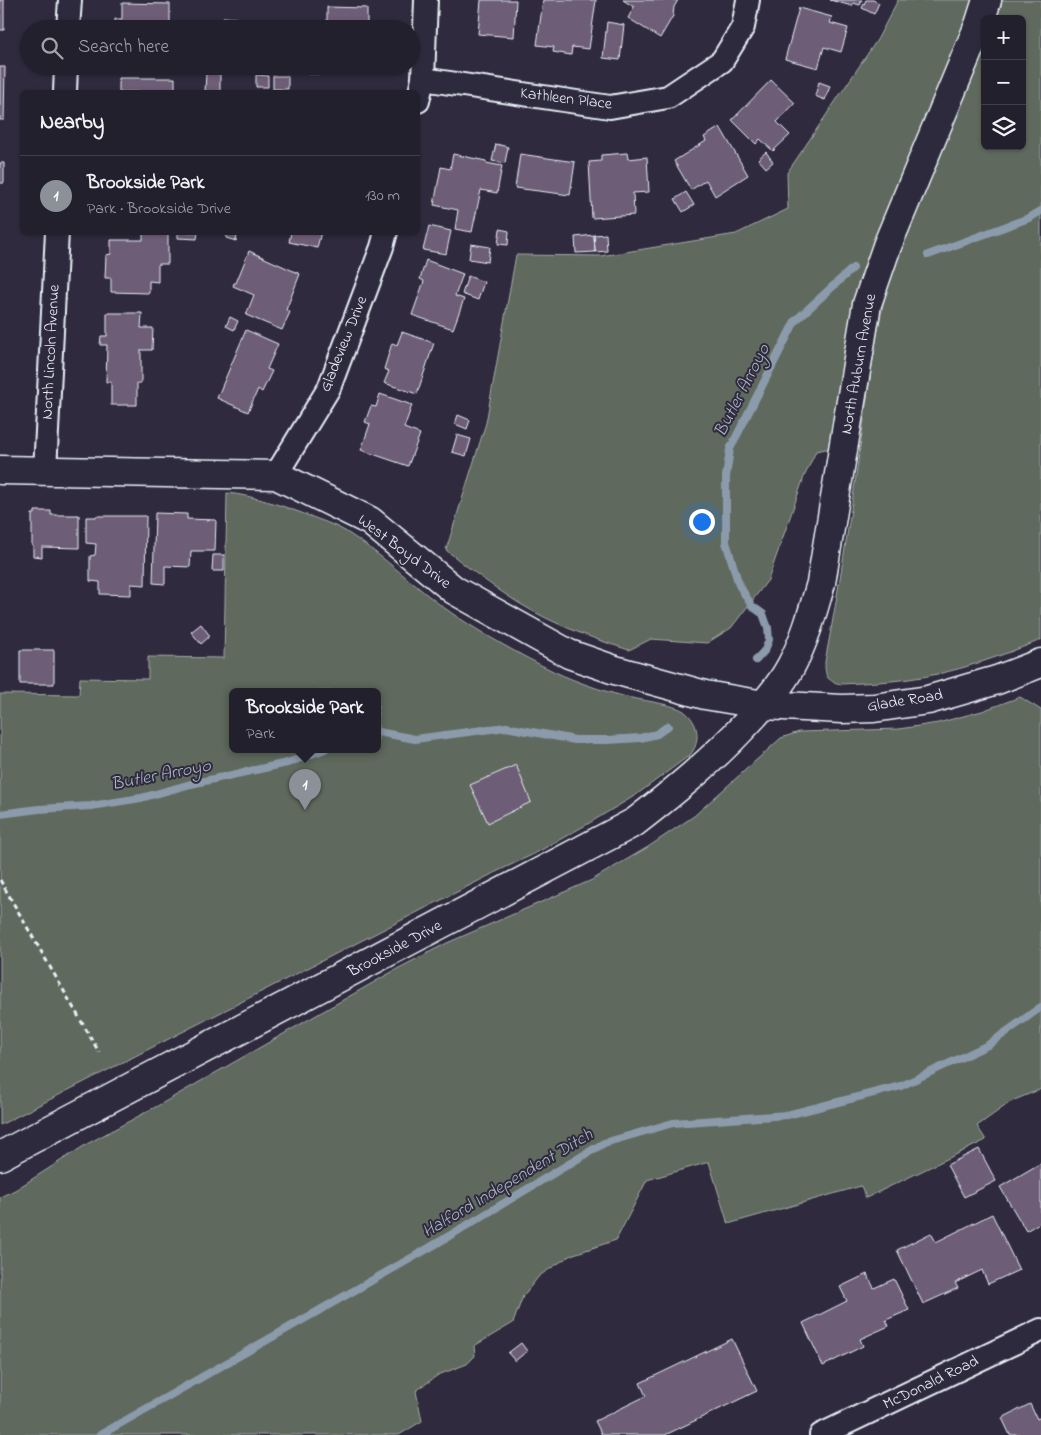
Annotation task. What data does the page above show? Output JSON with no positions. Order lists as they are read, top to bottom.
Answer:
{
  "streets": {
    "main road": [
      "North Auburn Avenue",
      "West Boyd Drive",
      "Glade Road",
      "Brookside Drive"
    ],
    "street": [
      "Kathleen Place",
      "Gladeview Drive",
      "North Lincoln Avenue",
      "McDonald Road"
    ]
  },
  "crossings": [
    ["Gladeview Drive", "West Boyd Drive"],
    ["North Lincoln Avenue", "West Boyd Drive"],
    ["North Auburn Avenue", "West Boyd Drive"],
    ["North Auburn Avenue", "Glade Road"],
    ["North Auburn Avenue", "Brookside Drive"],
    ["West Boyd Drive", "Glade Road"],
    ["West Boyd Drive", "Brookside Drive"],
    ["Glade Road", "Brookside Drive"]
  ],
  "water": ["Butler Arroyo", "Halford Independent Ditch"],
  "page": {
    "map_buttons": ["+", "−"],
    "search": "Search here",
    "heading": "Nearby",
    "list": [
      {
        "mark": "1",
        "name": "Brookside Park",
        "note": "Park · Brookside Drive",
        "value": "130 m"
      }
    ],
    "popup": ["Brookside Park", "Park"],
    "pins": "1"
  }
}
